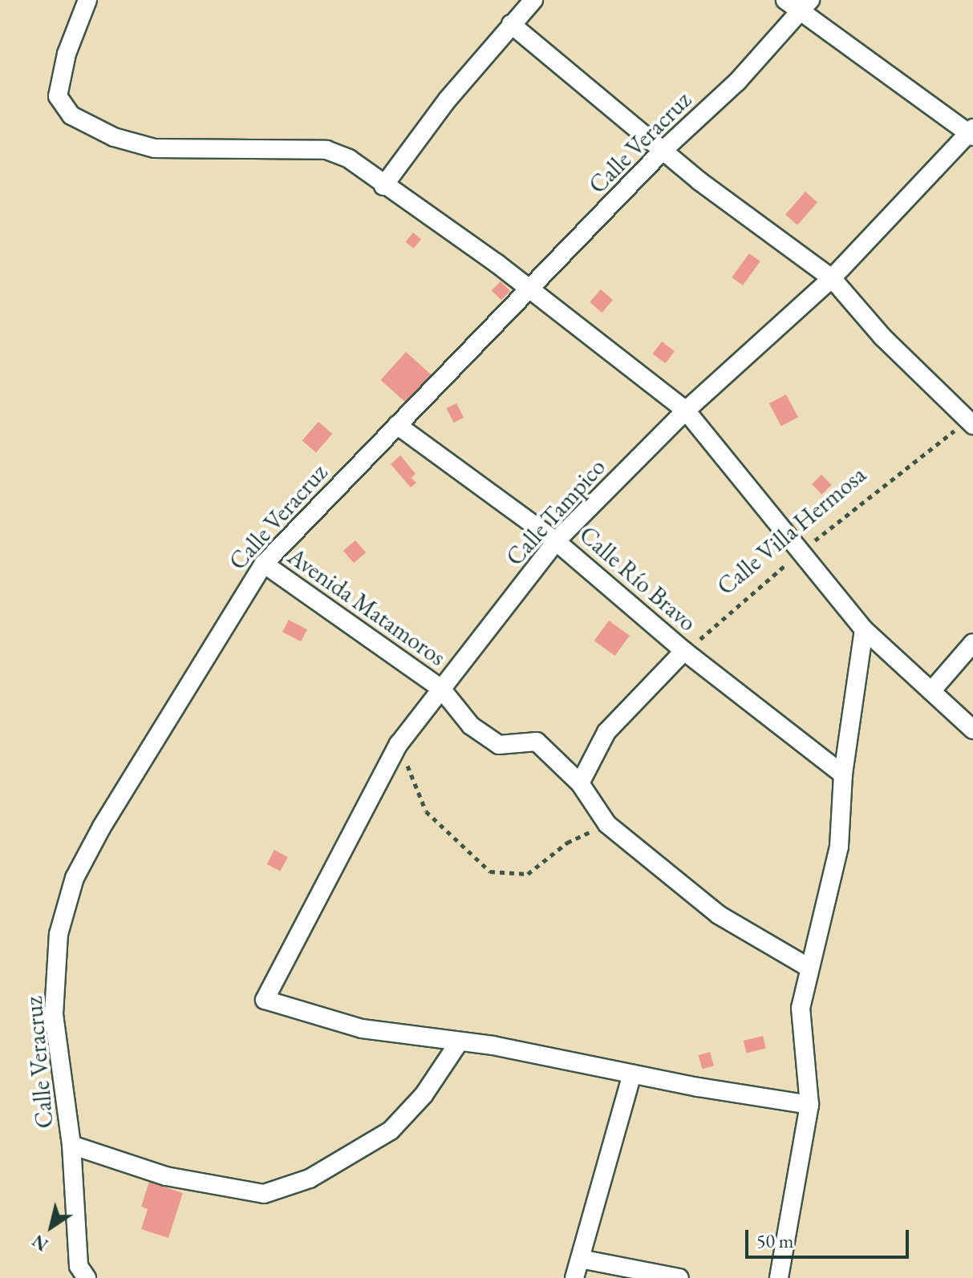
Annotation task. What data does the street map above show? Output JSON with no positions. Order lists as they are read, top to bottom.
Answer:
{
  "streets": {
    "street": [
      "Calle Veracruz",
      "Calle Tampico",
      "Calle Río Bravo",
      "Avenida Matamoros"
    ],
    "path": ["Calle Villa Hermosa"]
  },
  "crossings": [
    ["Calle Veracruz", "Calle Río Bravo"],
    ["Calle Veracruz", "Avenida Matamoros"],
    ["Calle Tampico", "Calle Río Bravo"],
    ["Calle Tampico", "Avenida Matamoros"],
    ["Calle Villa Hermosa", "Calle Río Bravo"]
  ],
  "scale_bar": "50 m",
  "north": "bottom left"
}
